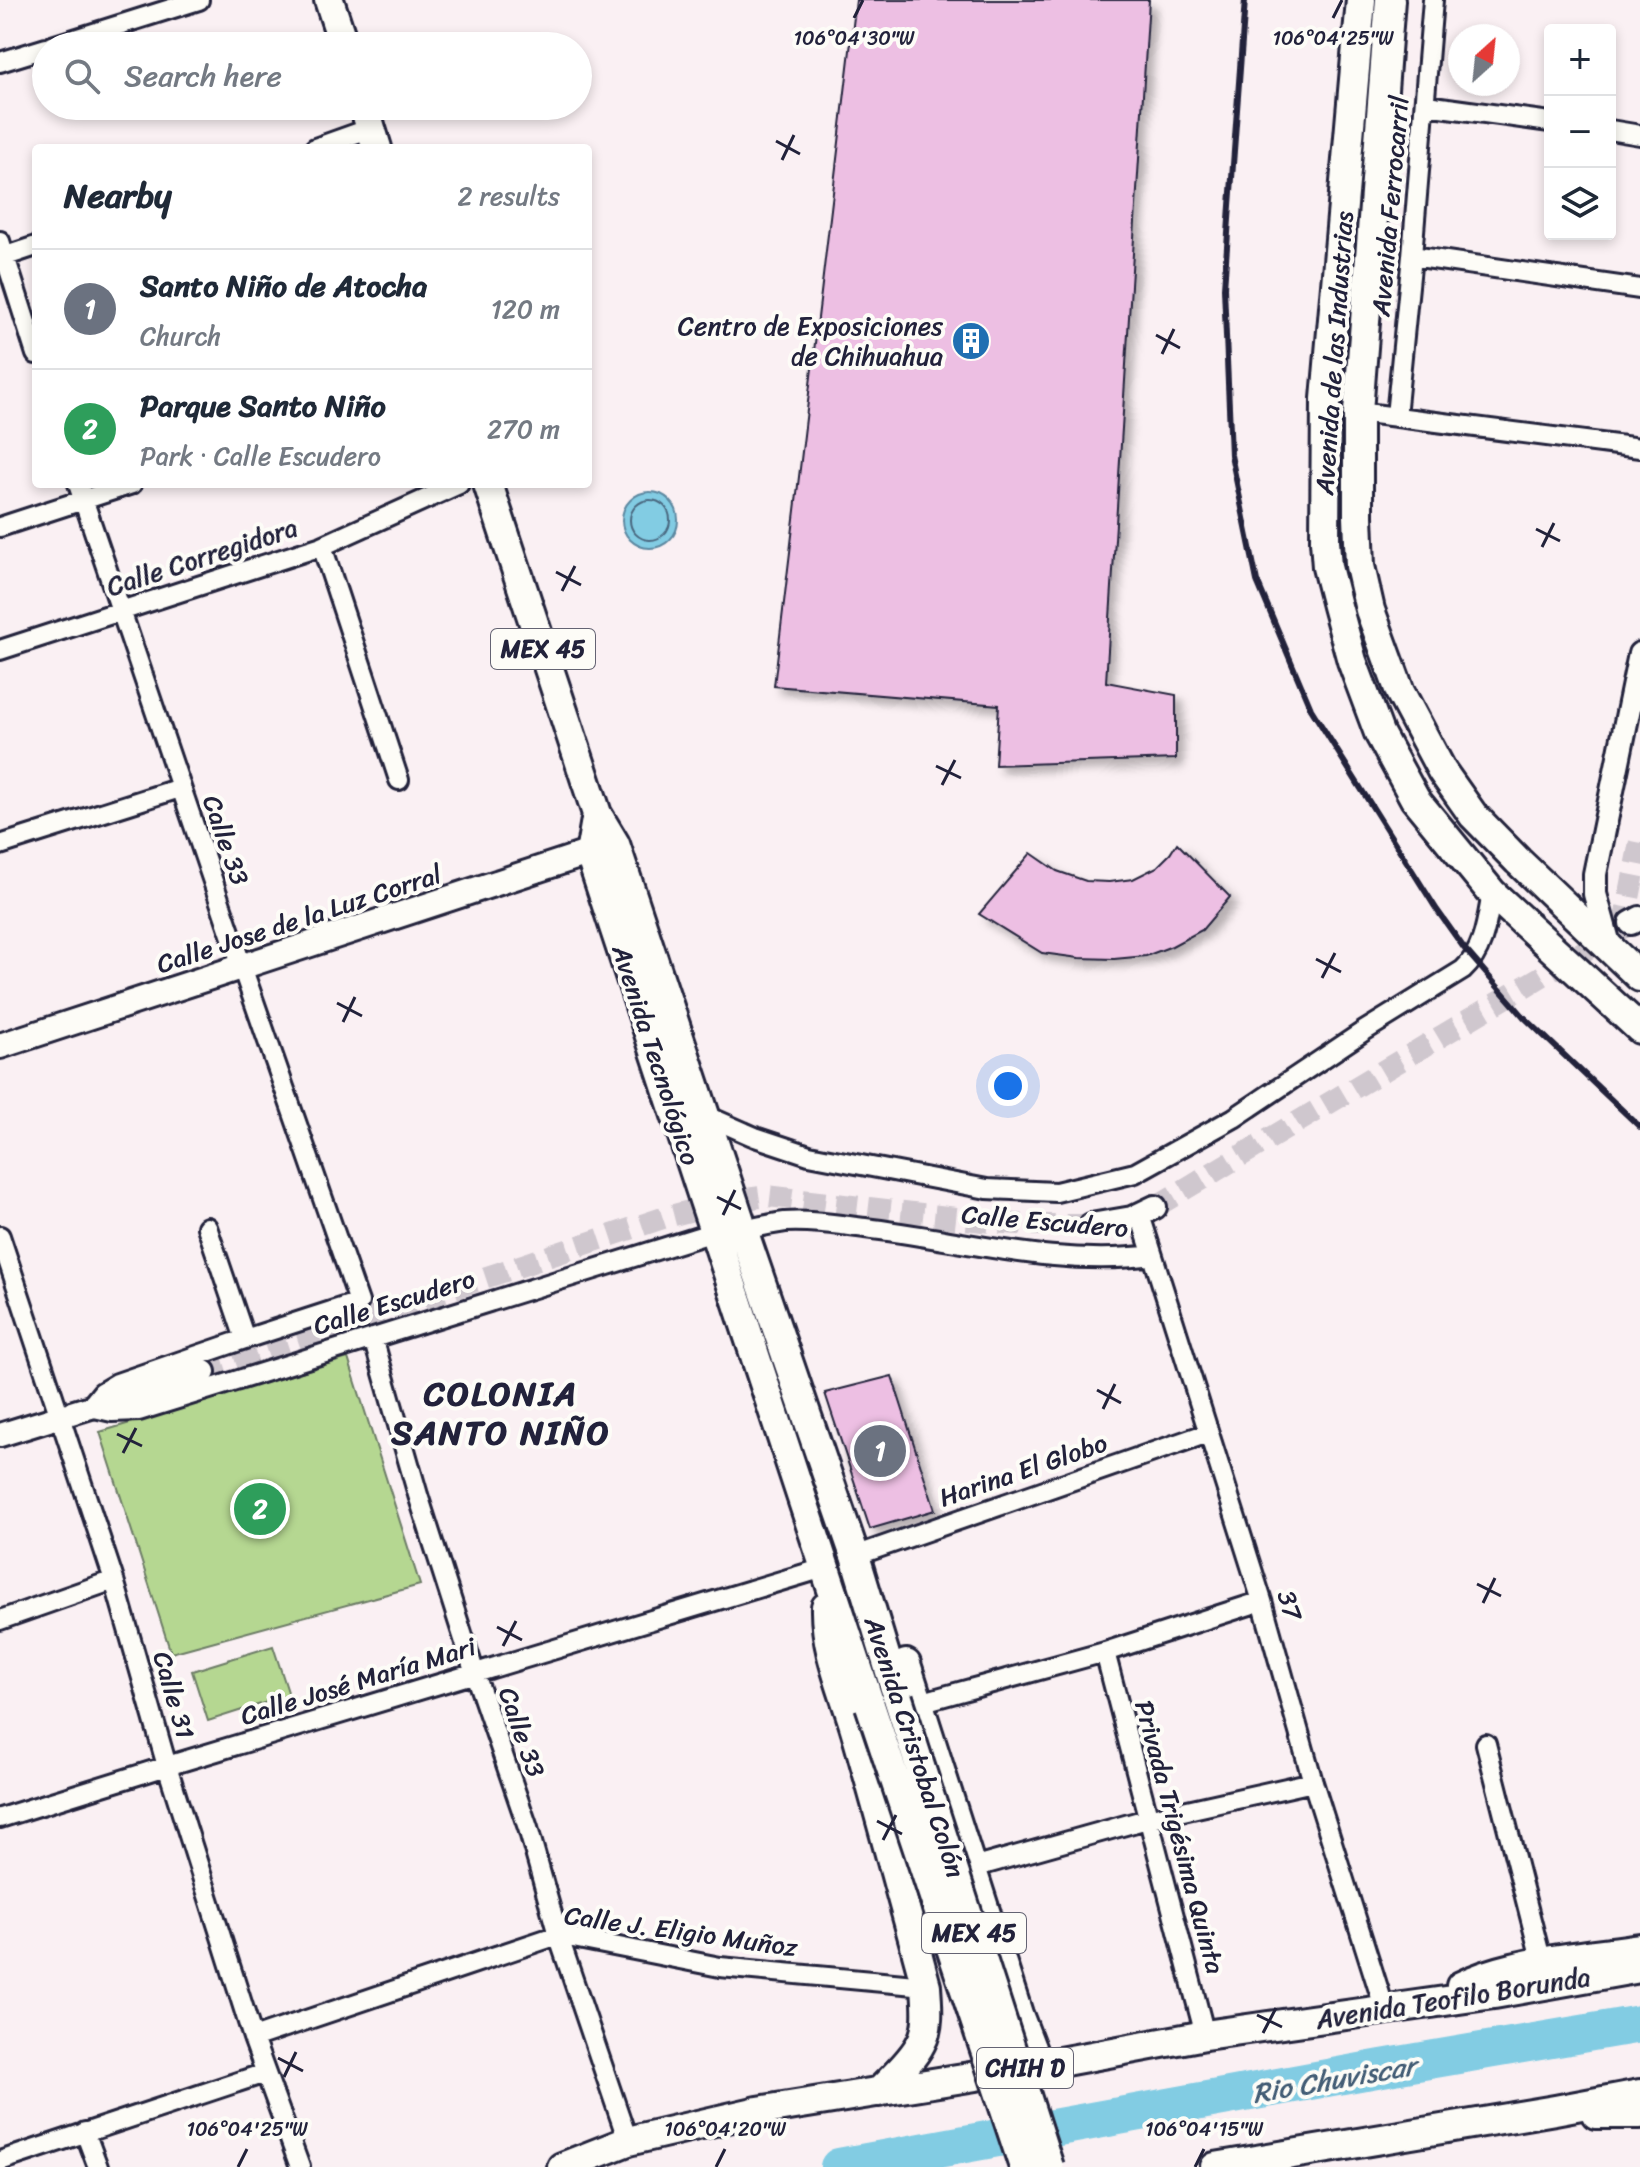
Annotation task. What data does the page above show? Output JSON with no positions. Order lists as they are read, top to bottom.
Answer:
{
  "streets": {
    "main road": [
      "Avenida de las Industrias",
      "MEX 45",
      "Calle Jose de la Luz Corral",
      "Avenida Tecnológico",
      "Avenida Cristobal Colón",
      "Avenida Teofilo Borunda",
      "CHIH D"
    ],
    "street": [
      "Avenida Ferrocarril",
      "Calle Corregidora",
      "Calle 33",
      "Calle Escudero",
      "Harina El Globo",
      "37",
      "Calle José María Mari",
      "Calle 31",
      "Privada Trigésima Quinta",
      "Calle J. Eligio Muñoz"
    ]
  },
  "crossings": [
    ["Calle Corregidora", "Calle 33"],
    ["Calle 33", "Calle Jose de la Luz Corral"],
    ["Calle 33", "Calle Escudero"],
    ["Calle 33", "Calle José María Mari"],
    ["Calle 33", "Calle J. Eligio Muñoz"],
    ["Calle 33", "Avenida Teofilo Borunda"],
    ["Calle Jose de la Luz Corral", "Avenida Tecnológico"],
    ["Avenida Tecnológico", "Calle Escudero"],
    ["Avenida Tecnológico", "Harina El Globo"],
    ["Avenida Tecnológico", "Calle José María Mari"],
    ["Avenida Tecnológico", "Avenida Cristobal Colón"],
    ["Calle Escudero", "37"],
    ["Calle Escudero", "Calle 31"],
    ["Harina El Globo", "37"],
    ["Harina El Globo", "Avenida Cristobal Colón"],
    ["37", "Avenida Teofilo Borunda"],
    ["Calle José María Mari", "Calle 31"],
    ["Calle José María Mari", "Avenida Cristobal Colón"],
    ["Calle 31", "Calle J. Eligio Muñoz"],
    ["Privada Trigésima Quinta", "Avenida Teofilo Borunda"]
  ],
  "districts": ["COLONIA SANTO NIÑO"],
  "water": ["Rio Chuviscar"],
  "places": {
    "building": ["Centro de Exposiciones de Chihuahua"]
  },
  "north": "top right",
  "page": {
    "map_buttons": ["+", "−"],
    "search": "Search here",
    "heading": ["Nearby", "2 results"],
    "list": [
      {
        "mark": "1",
        "name": "Santo Niño de Atocha",
        "note": "Church",
        "value": "120 m"
      },
      {
        "mark": "2",
        "name": "Parque Santo Niño",
        "note": "Park · Calle Escudero",
        "value": "270 m"
      }
    ],
    "pins": ["1", "2"]
  },
  "coordinates": [
    "106°04'30\"W",
    "106°04'25\"W",
    "106°04'20\"W",
    "106°04'15\"W"
  ]
}
